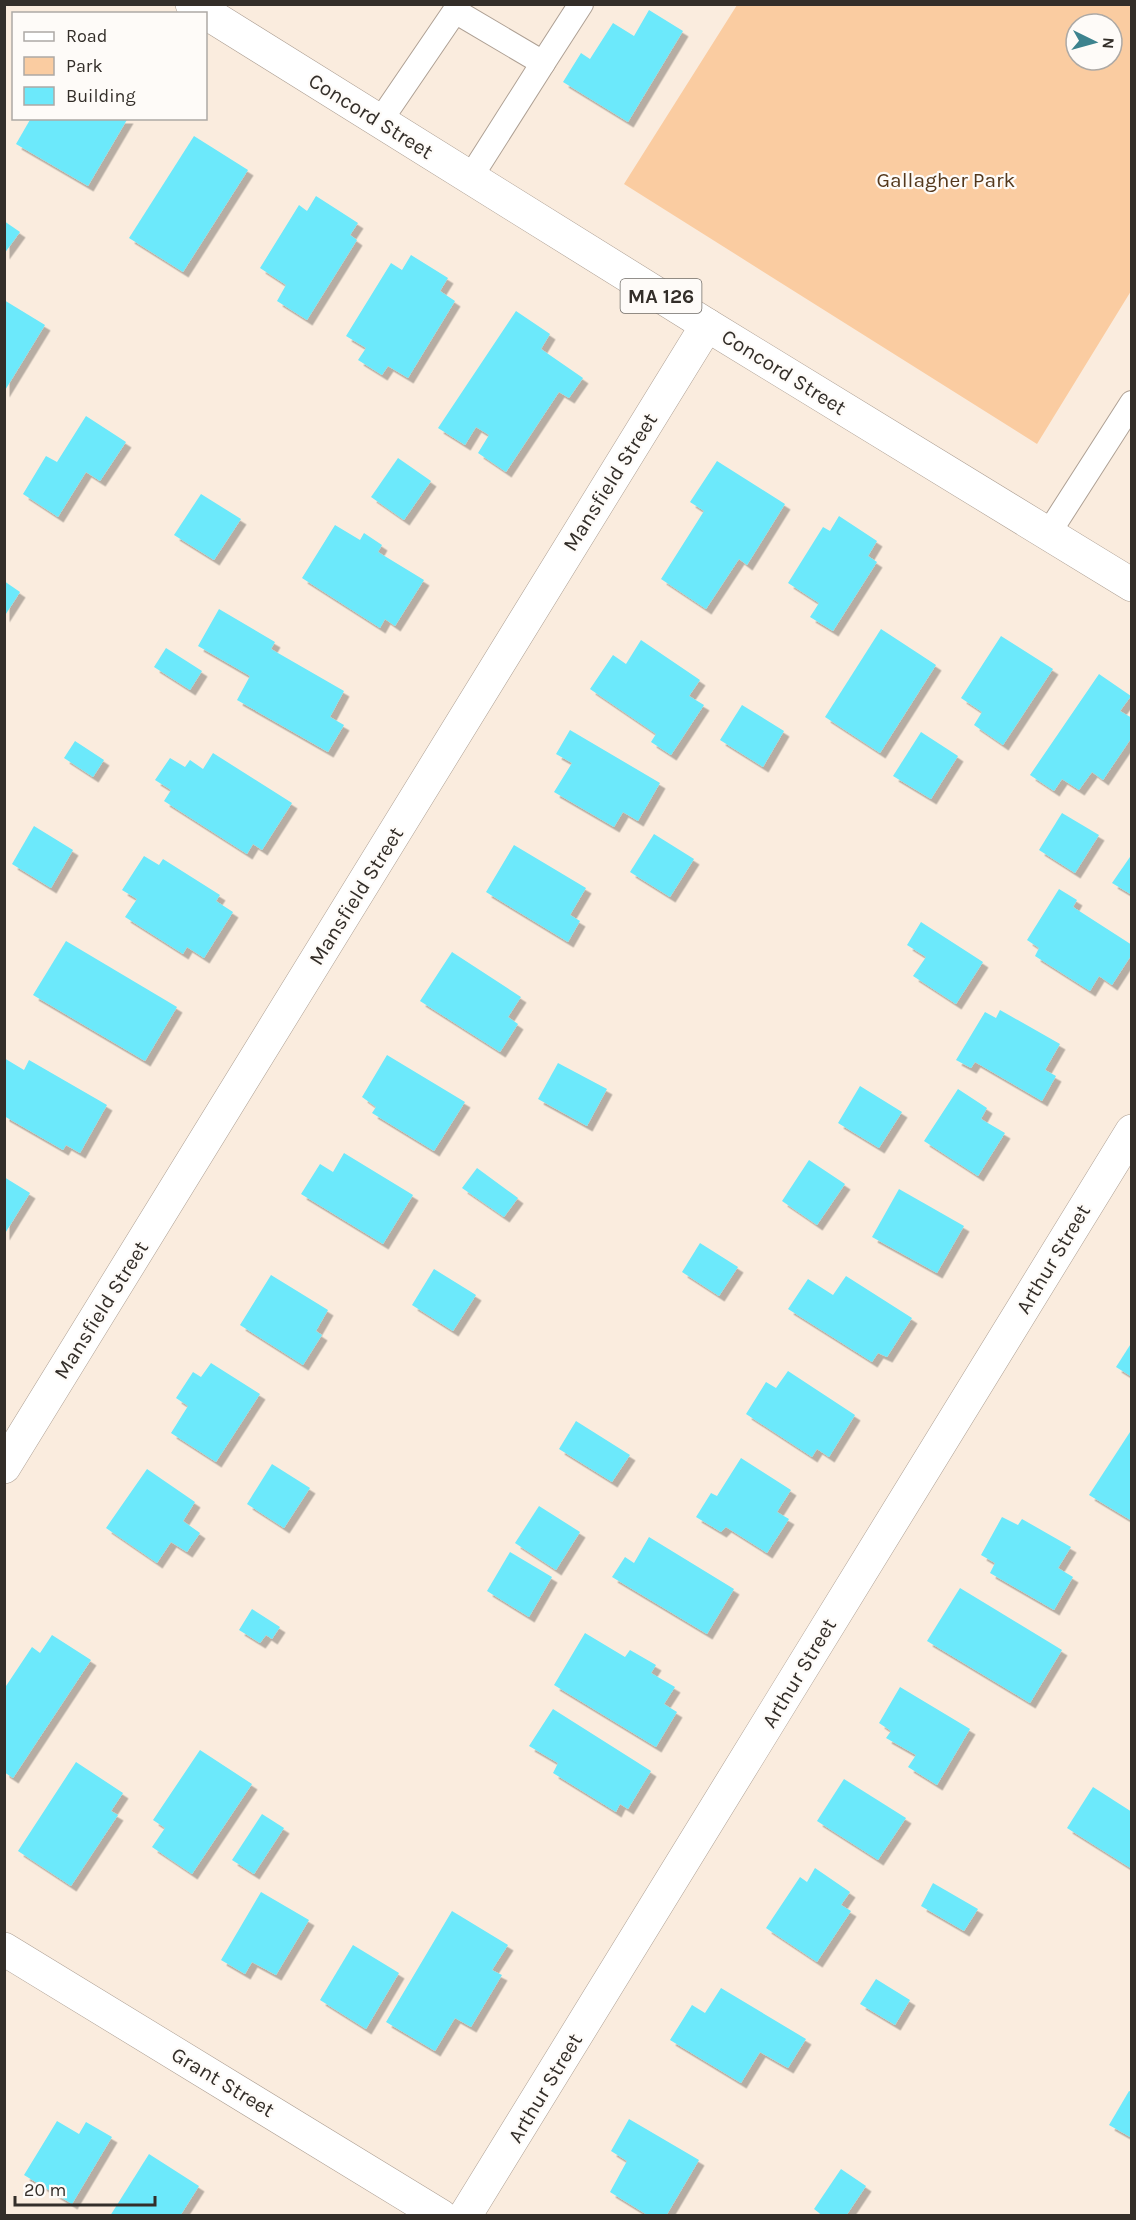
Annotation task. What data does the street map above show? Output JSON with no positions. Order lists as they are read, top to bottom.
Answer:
{
  "streets": {
    "street": [
      "Concord Street",
      "MA 126",
      "Mansfield Street",
      "Arthur Street",
      "Grant Street"
    ]
  },
  "crossings": [
    ["Concord Street", "Mansfield Street"]
  ],
  "parks": ["Gallagher Park"],
  "legend": ["Road", "Park", "Building"],
  "scale_bar": "20 m",
  "north": "right"
}
